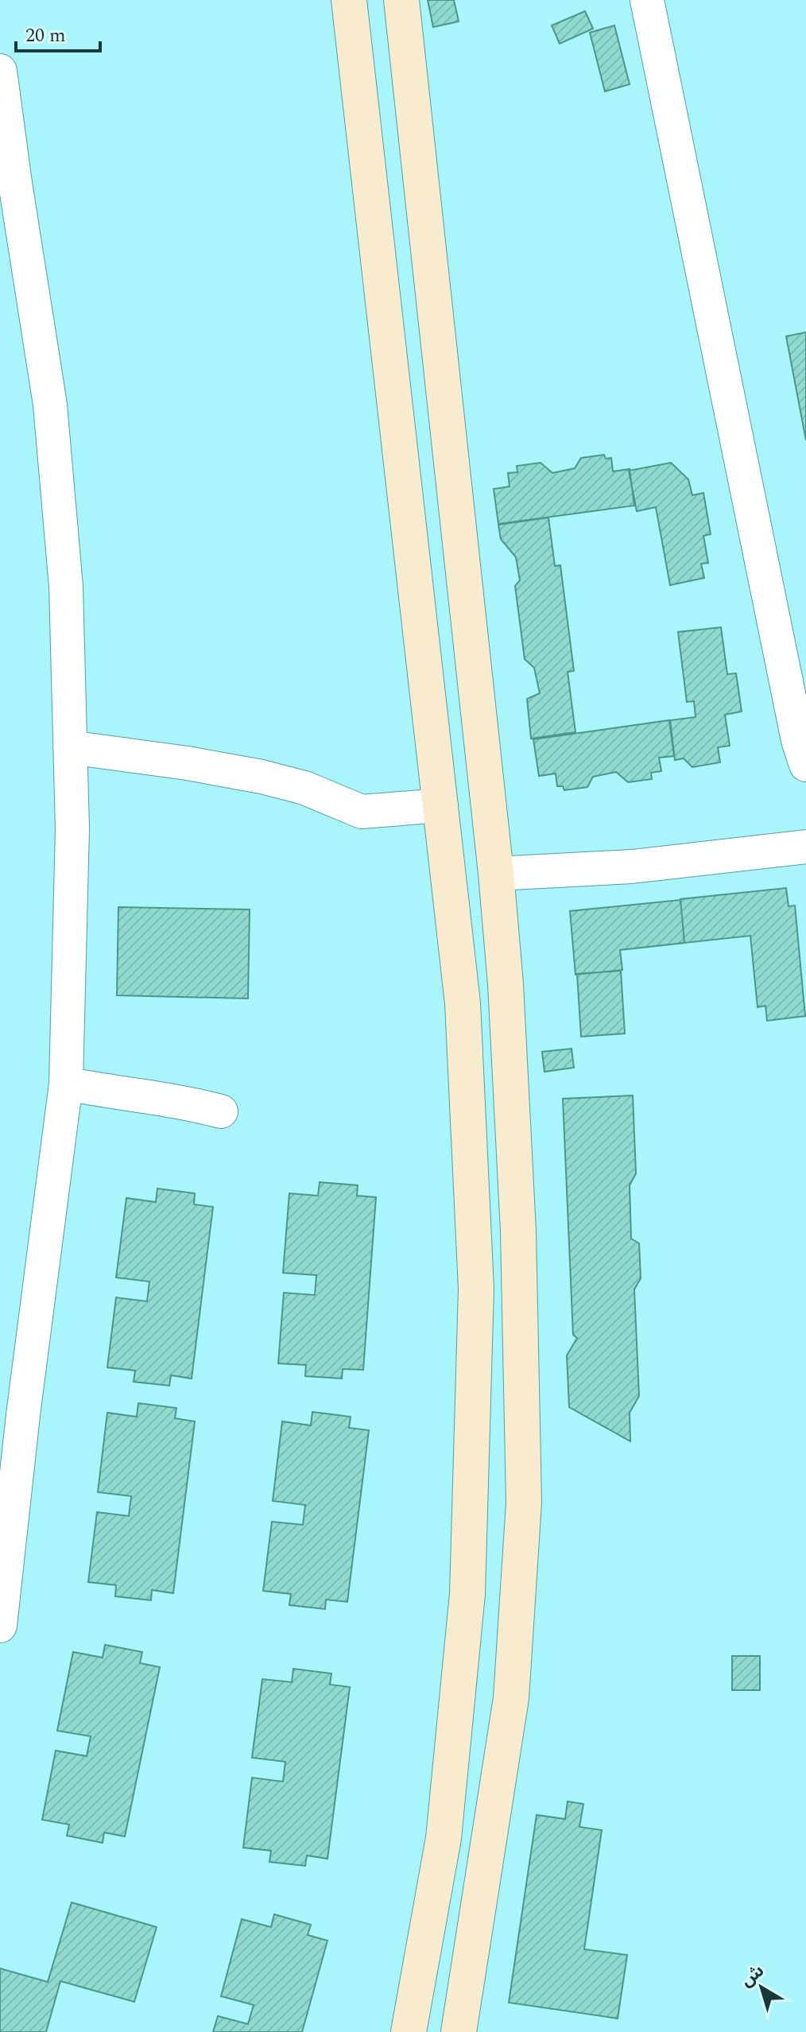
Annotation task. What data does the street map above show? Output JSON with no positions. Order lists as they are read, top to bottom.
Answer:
{
  "scale_bar": "20 m",
  "north": "top left"
}
